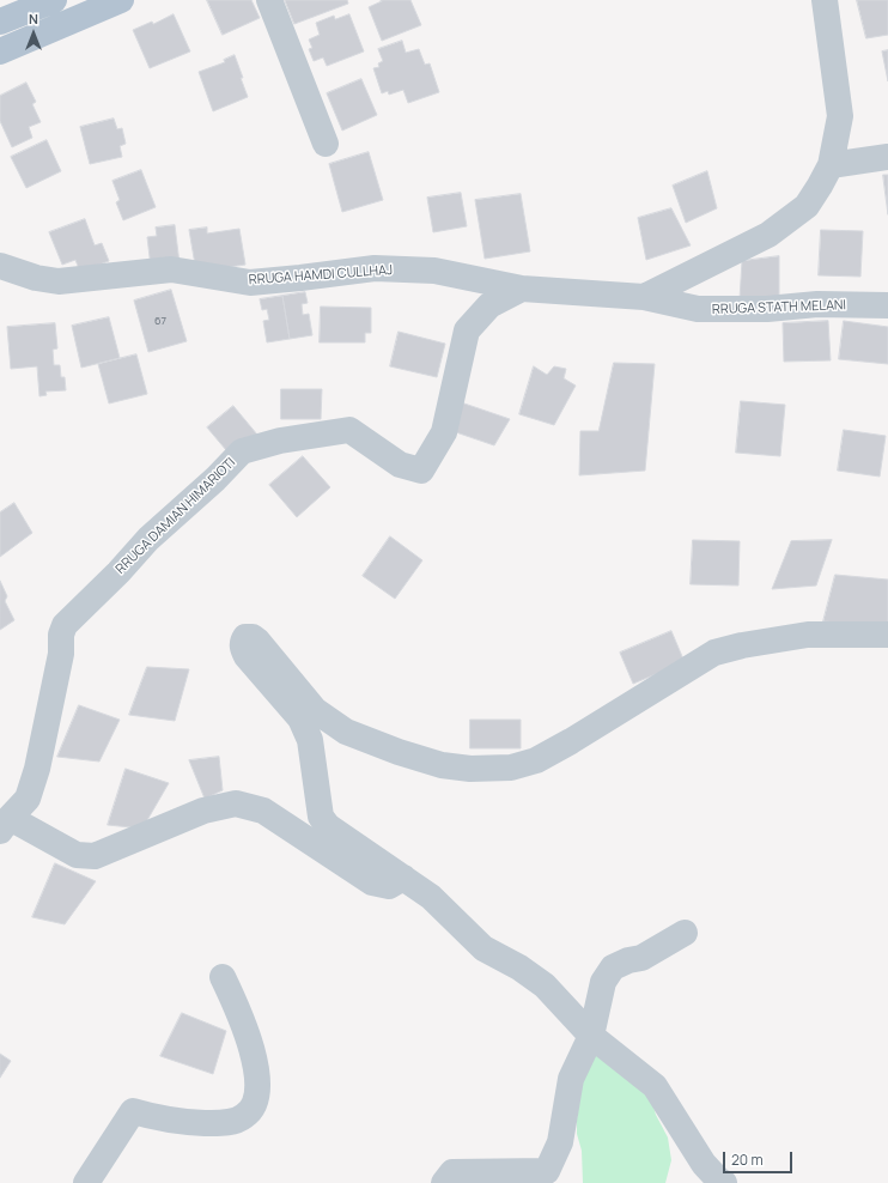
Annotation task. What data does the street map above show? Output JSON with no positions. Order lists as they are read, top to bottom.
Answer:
{
  "streets": {
    "street": ["RRUGA HAMDI CULLHAJ", "RRUGA STATH MELANI", "RRUGA DAMIAN HIMARIOTI"]
  },
  "crossings": [
    ["RRUGA HAMDI CULLHAJ", "RRUGA STATH MELANI"],
    ["RRUGA HAMDI CULLHAJ", "RRUGA DAMIAN HIMARIOTI"]
  ],
  "house_numbers": ["67"],
  "scale_bar": "20 m",
  "north": "top"
}
